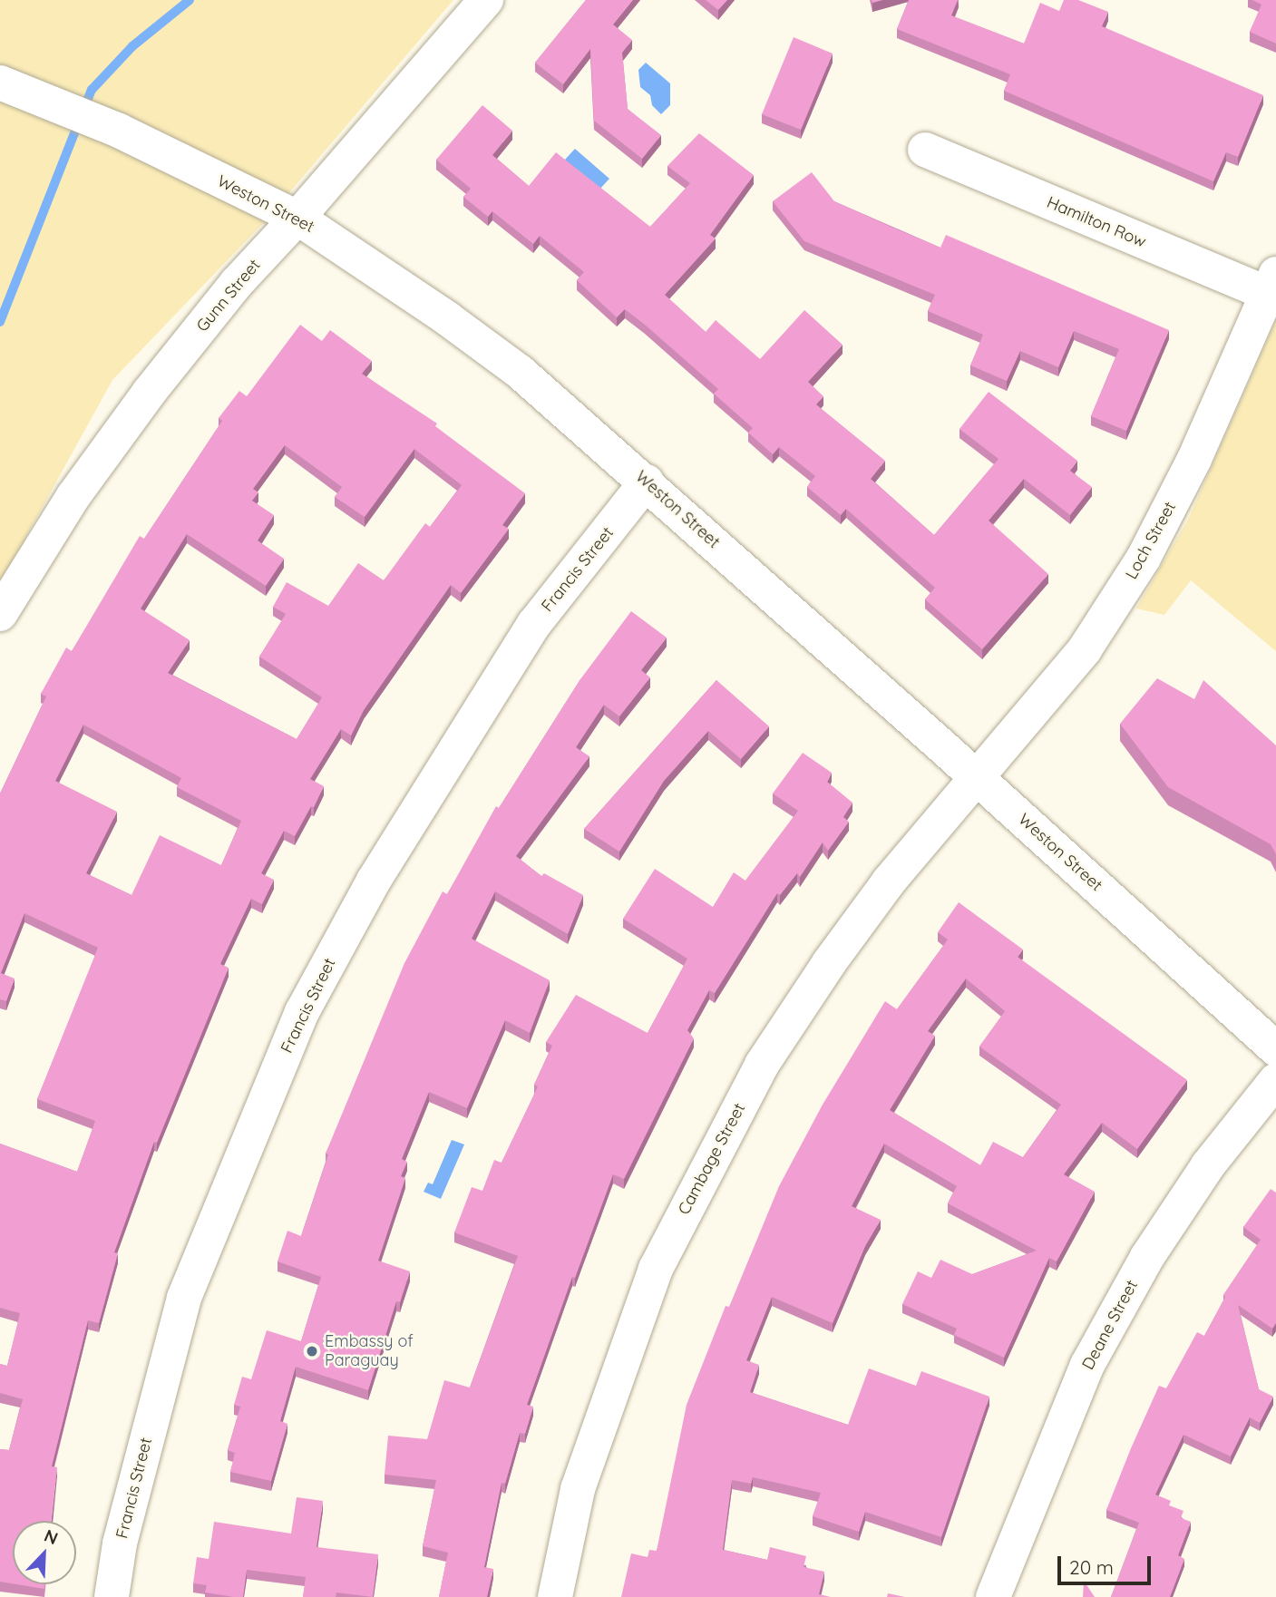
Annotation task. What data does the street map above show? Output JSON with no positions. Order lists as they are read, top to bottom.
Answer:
{
  "streets": {
    "street": [
      "Weston Street",
      "Hamilton Row",
      "Gunn Street",
      "Loch Street",
      "Francis Street",
      "Cambage Street",
      "Deane Street"
    ]
  },
  "crossings": [
    ["Weston Street", "Gunn Street"],
    ["Weston Street", "Loch Street"],
    ["Weston Street", "Francis Street"],
    ["Weston Street", "Cambage Street"],
    ["Hamilton Row", "Loch Street"],
    ["Loch Street", "Cambage Street"]
  ],
  "places": ["Embassy of Paraguay"],
  "scale_bar": "20 m",
  "north": "top right"
}
